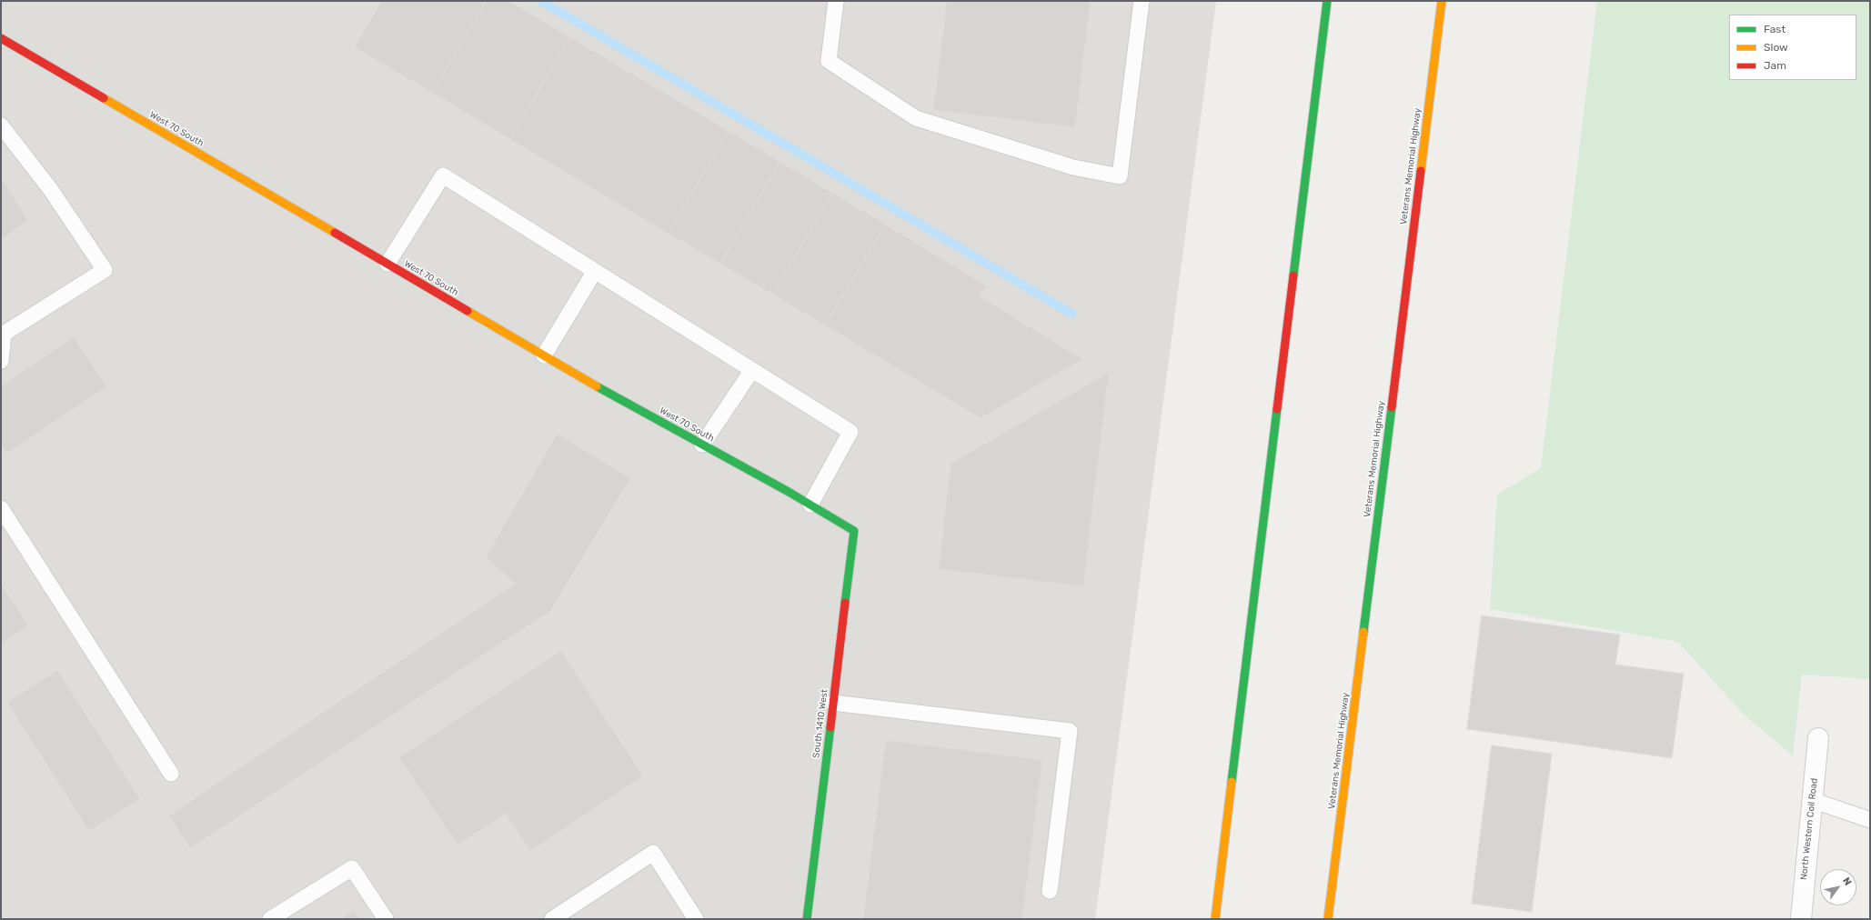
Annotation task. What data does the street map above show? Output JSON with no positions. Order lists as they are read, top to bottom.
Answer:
{
  "streets": {
    "main road": ["West 70 South", "Veterans Memorial Highway", "South 1410 West"],
    "street": ["North Western Coil Road"]
  },
  "crossings": [
    ["West 70 South", "South 1410 West"]
  ],
  "legend": ["Fast", "Slow", "Jam"],
  "north": "top right"
}
